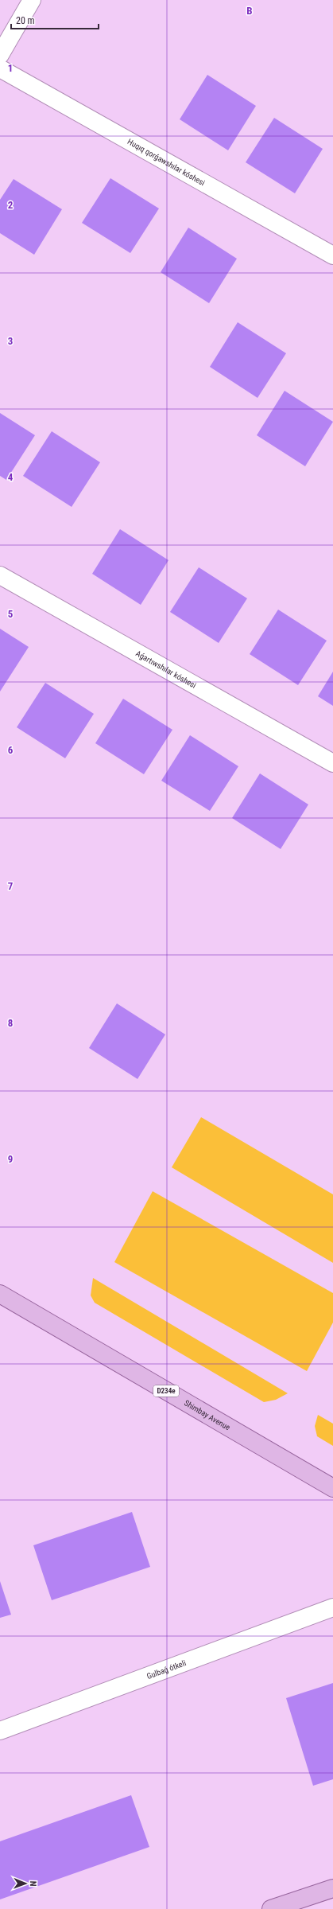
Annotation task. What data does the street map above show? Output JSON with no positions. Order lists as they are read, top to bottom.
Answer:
{
  "streets": {
    "main road": ["D234e", "Shimbay Avenue"],
    "street": ["Huqıq qorǵawshılar kóshesi", "Aǵartıwshılar kóshesi", "Gulbaǵ ótkeli"]
  },
  "scale_bar": "20 m",
  "north": "right",
  "grid": {
    "columns": ["B"],
    "rows": [
      "1",
      "2",
      "3",
      "4",
      "5",
      "6",
      "7",
      "8",
      "9"
    ]
  }
}
